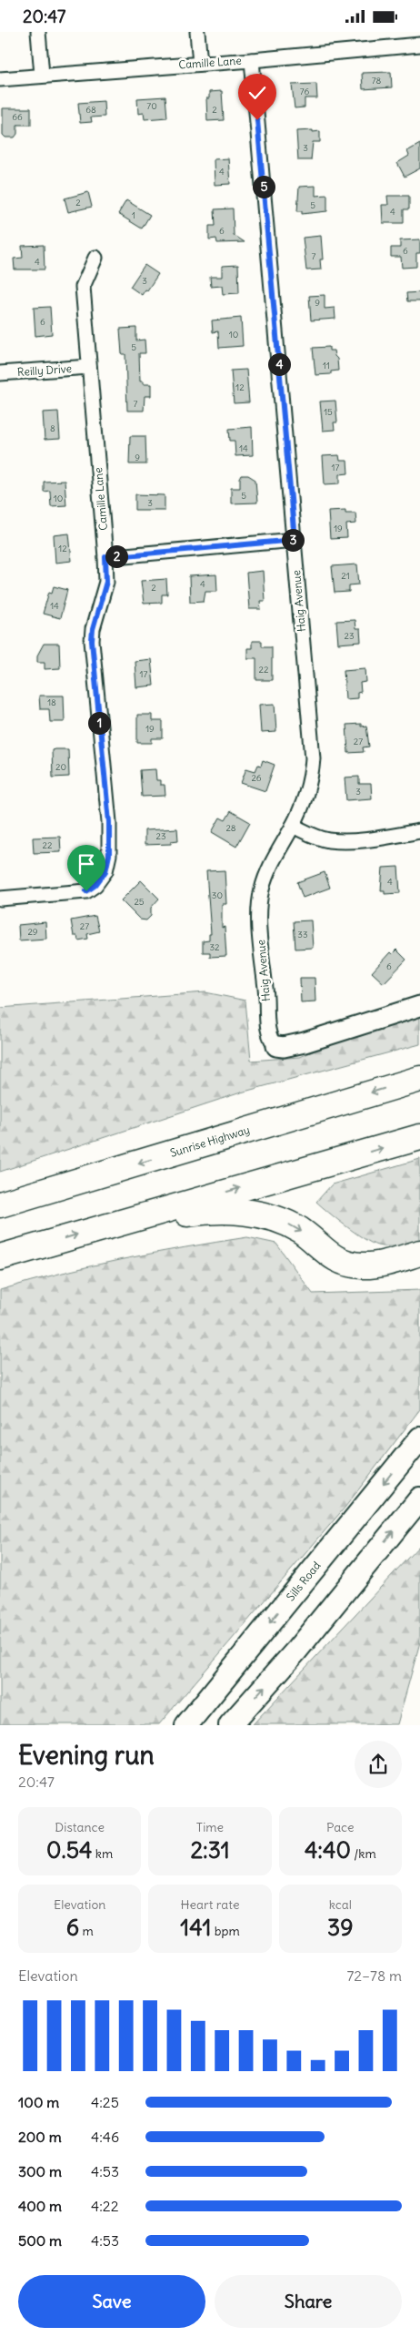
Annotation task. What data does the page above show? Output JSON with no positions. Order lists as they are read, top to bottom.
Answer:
{
  "streets": {
    "highway": ["Sunrise Highway"],
    "main road": ["Sills Road"],
    "street": ["Camille Lane", "Reilly Drive", "Haig Avenue"]
  },
  "crossings": [
    ["Camille Lane", "Reilly Drive"],
    ["Camille Lane", "Haig Avenue"]
  ],
  "house_numbers": [
    "78",
    "76",
    "70",
    "68",
    "2",
    "66",
    "3",
    "4",
    "2",
    "5",
    "4",
    "1",
    "6",
    "6",
    "7",
    "4",
    "3",
    "9",
    "6",
    "10",
    "5",
    "11",
    "12",
    "7",
    "15",
    "8",
    "14",
    "9",
    "17",
    "5",
    "10",
    "3",
    "19",
    "12",
    "21",
    "4",
    "2",
    "14",
    "23",
    "22",
    "17",
    "18",
    "19",
    "27",
    "20",
    "26",
    "3",
    "28",
    "23",
    "22",
    "4",
    "30",
    "25",
    "27",
    "29",
    "33",
    "32",
    "6"
  ],
  "page": {
    "status": "20:47",
    "pins": [
      "5",
      "4",
      "3",
      "2",
      "1"
    ],
    "heading": ["Evening run", "20:47"],
    "stats": [
      ["Distance", "0.54 km"],
      ["Time", "2:31"],
      ["Pace", "4:40 /km"],
      ["Elevation", "6 m"],
      ["Heart rate", "141 bpm"],
      ["kcal", "39"]
    ],
    "chart": ["Elevation", "72–78 m"],
    "list": [
      {
        "name": "100 m",
        "note": "4:25"
      },
      {
        "name": "200 m",
        "note": "4:46"
      },
      {
        "name": "300 m",
        "note": "4:53"
      },
      {
        "name": "400 m",
        "note": "4:22"
      },
      {
        "name": "500 m",
        "note": "4:53"
      }
    ],
    "buttons": ["Save", "Share"]
  }
}
